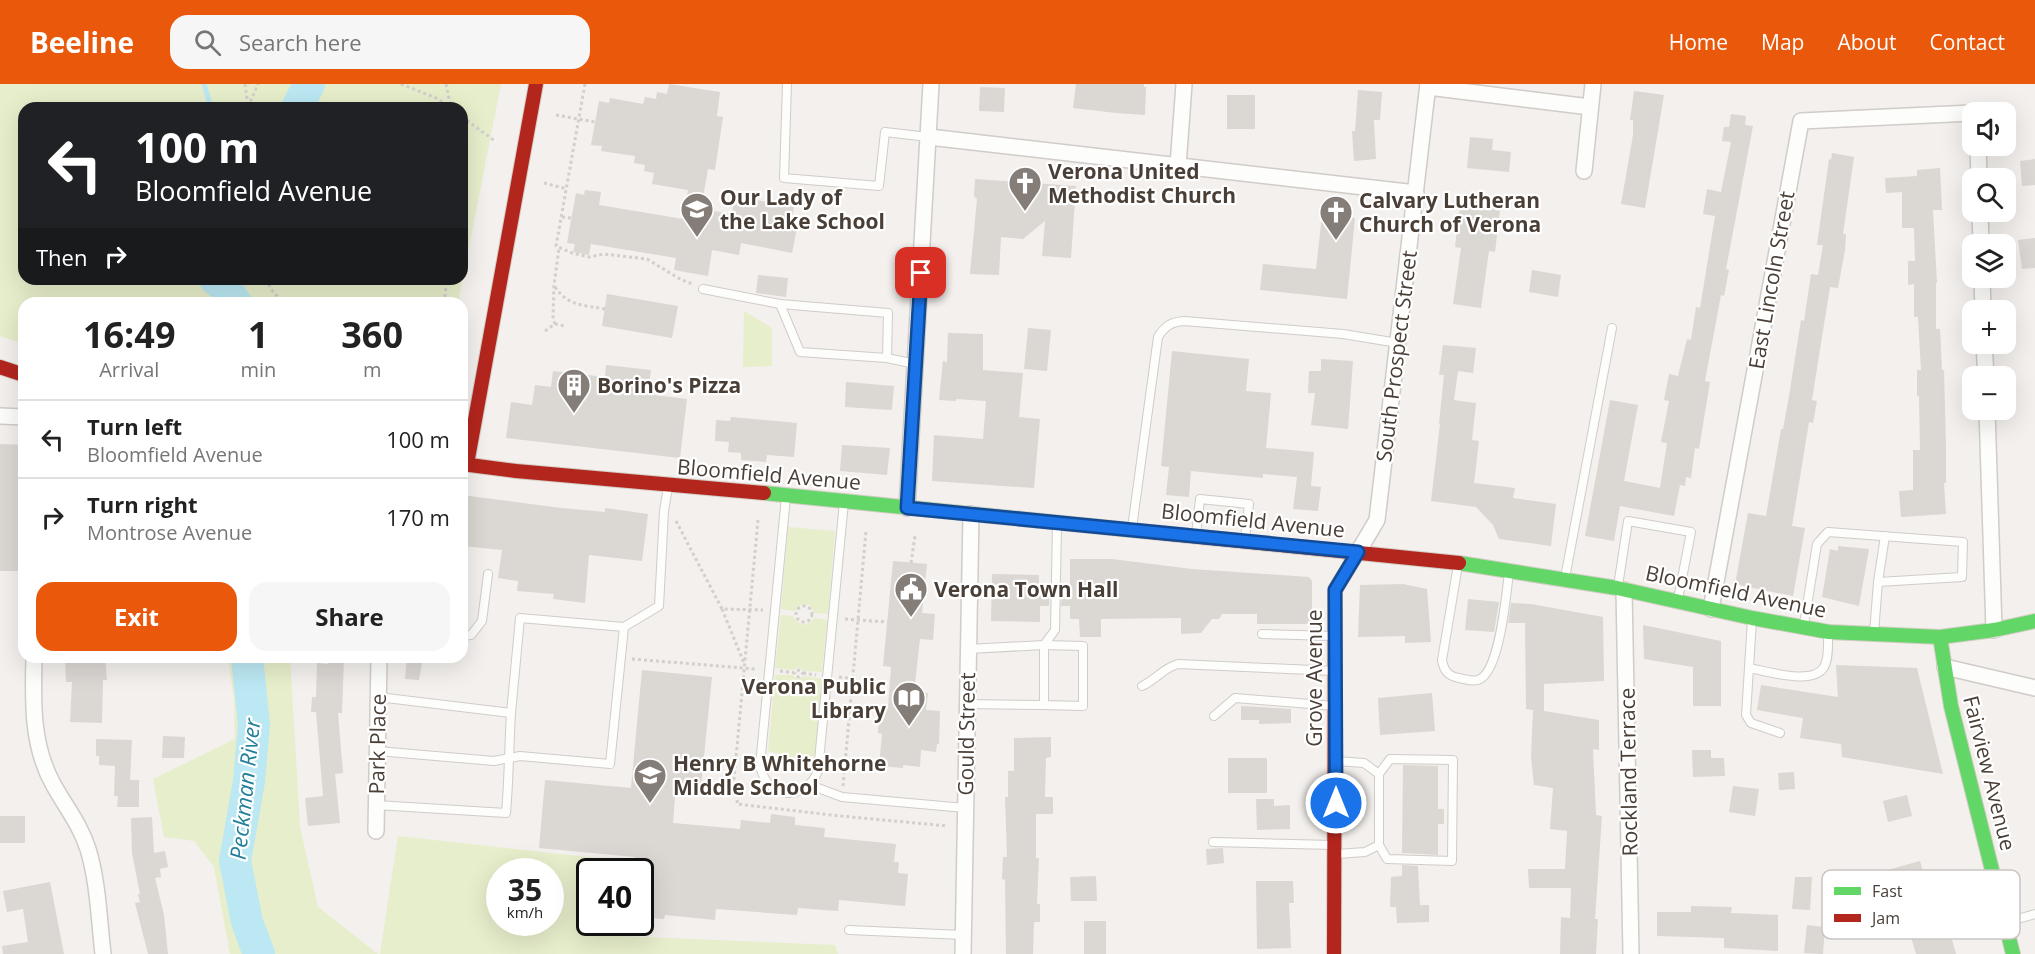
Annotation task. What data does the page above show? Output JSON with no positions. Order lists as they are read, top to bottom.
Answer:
{
  "streets": {
    "main road": ["Bloomfield Avenue", "Grove Avenue", "Fairview Avenue"],
    "street": [
      "East Lincoln Street",
      "South Prospect Street",
      "Gould Street",
      "Park Place",
      "Rockland Terrace"
    ]
  },
  "crossings": [
    ["East Lincoln Street", "Bloomfield Avenue"],
    ["South Prospect Street", "Bloomfield Avenue"],
    ["South Prospect Street", "Grove Avenue"],
    ["Bloomfield Avenue", "Grove Avenue"],
    ["Bloomfield Avenue", "Gould Street"],
    ["Bloomfield Avenue", "Rockland Terrace"],
    ["Bloomfield Avenue", "Fairview Avenue"]
  ],
  "water": ["Peckman River"],
  "places": {
    "church": ["Verona United Methodist Church", "Calvary Lutheran Church of Verona"],
    "school or university": ["Our Lady of the Lake School", "Henry B Whitehorne Middle School"],
    "building": ["Borino's Pizza"],
    "public building": ["Verona Town Hall"],
    "library": ["Verona Public Library"]
  },
  "legend": ["Fast", "Jam"],
  "page": {
    "header": "Beeline",
    "search": "Search here",
    "nav": [
      "Home",
      "Map",
      "About",
      "Contact"
    ],
    "map_buttons": ["+", "−"],
    "turn": ["100 m", "Bloomfield Avenue"],
    "then": "Then",
    "eta": [
      "16:49",
      "Arrival",
      "1",
      "min",
      "360",
      "m"
    ],
    "list": [
      {
        "name": "Turn left",
        "note": "Bloomfield Avenue",
        "value": "100 m"
      },
      {
        "name": "Turn right",
        "note": "Montrose Avenue",
        "value": "170 m"
      }
    ],
    "buttons": ["Exit", "Share"],
    "speed": "35 km/h",
    "limit": "40"
  }
}
